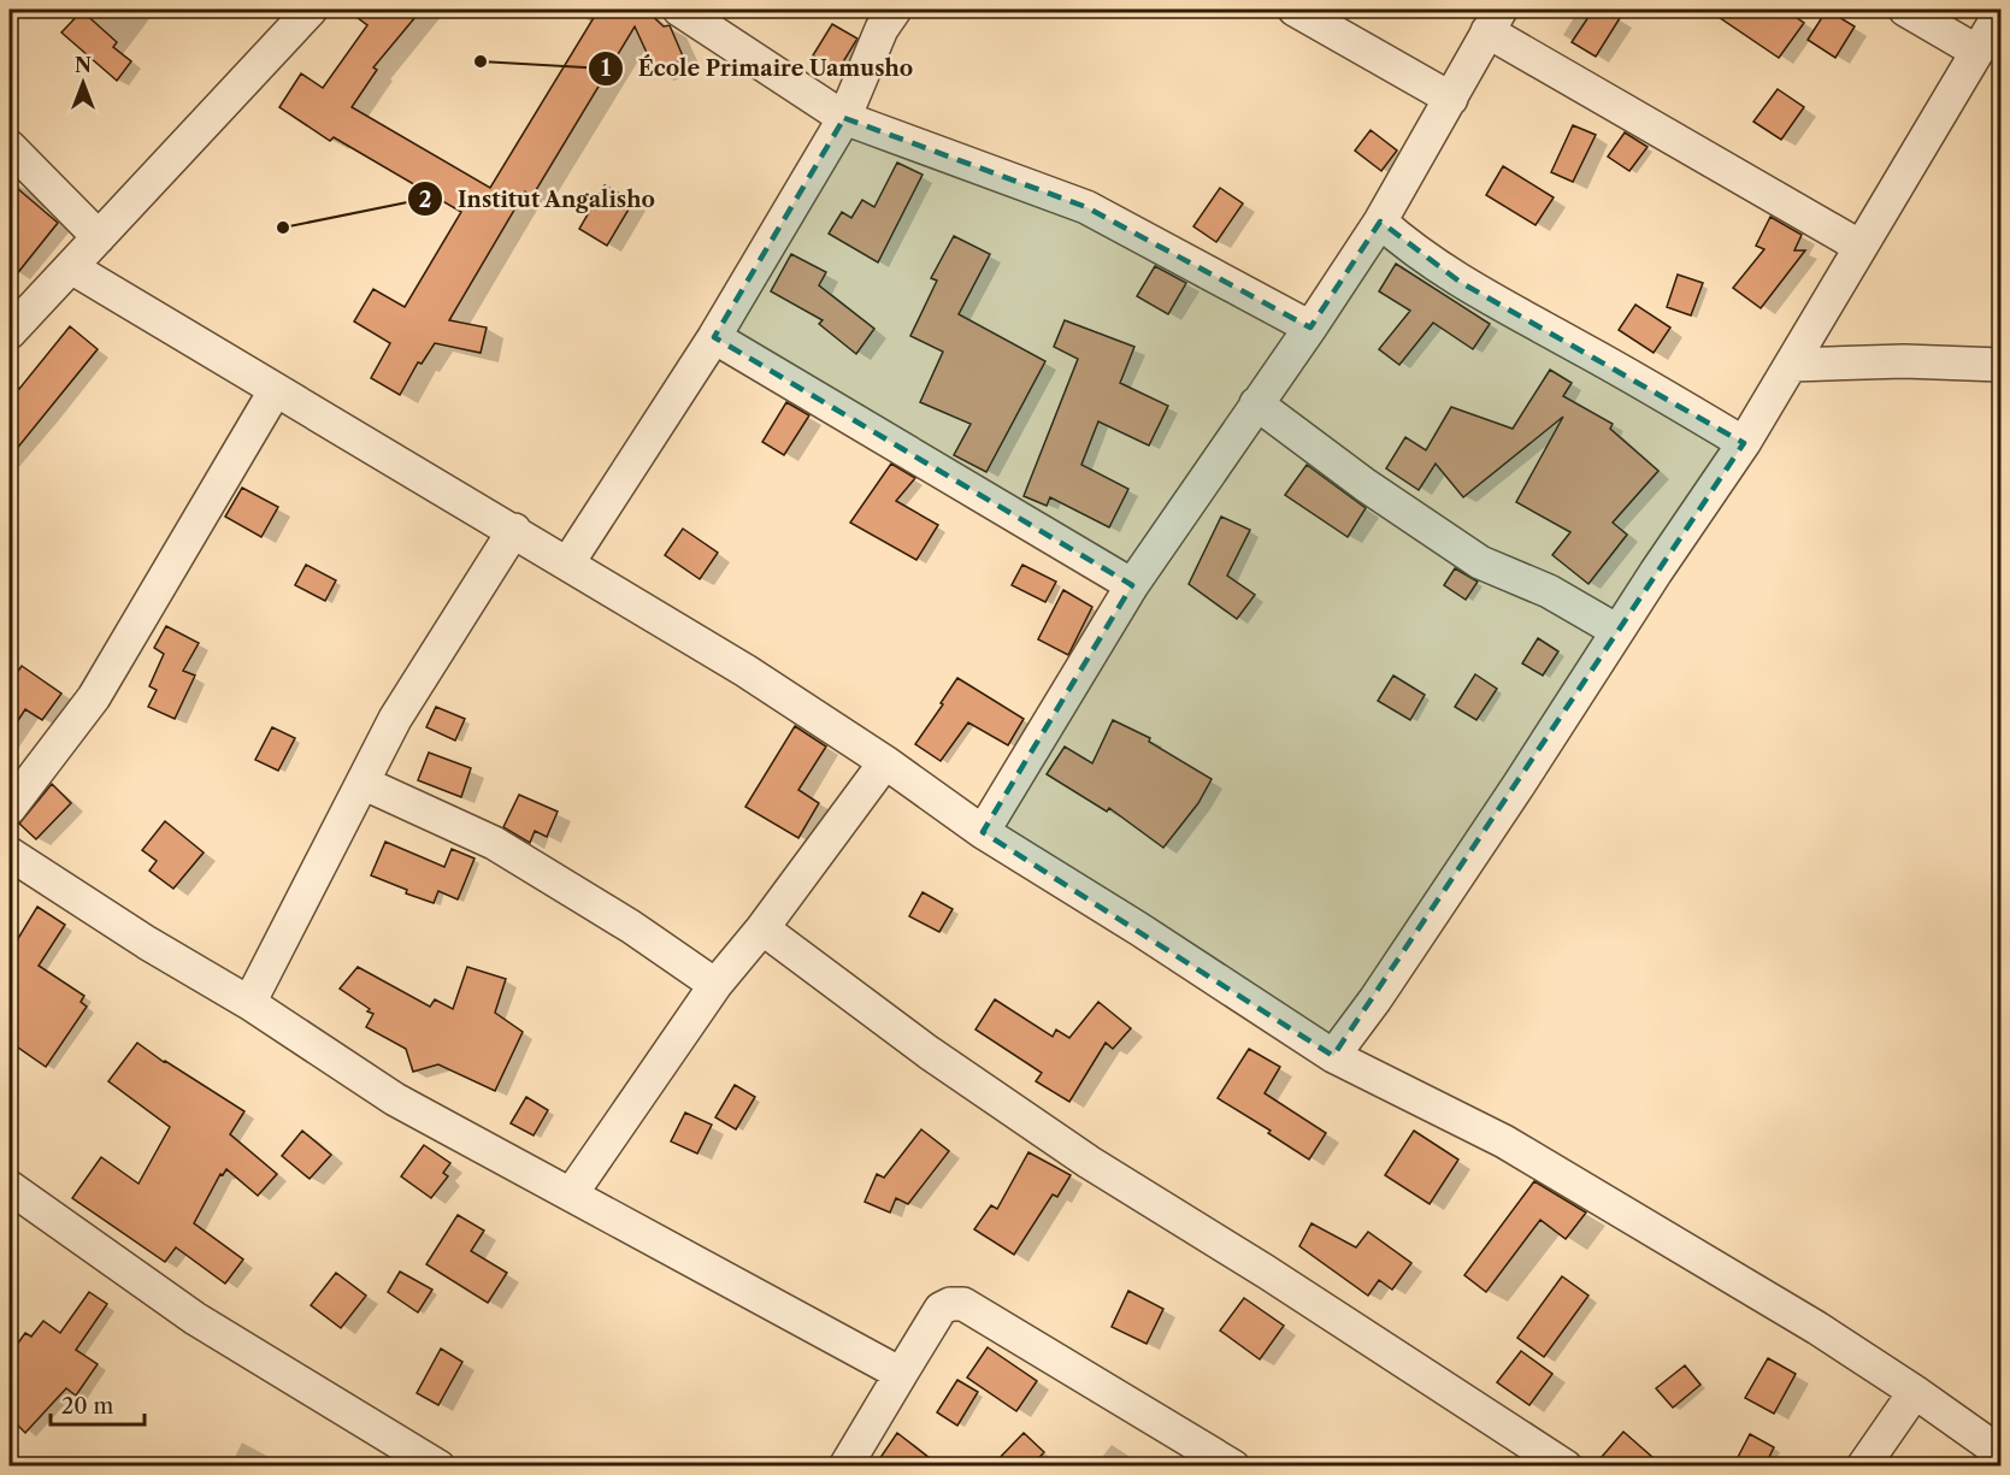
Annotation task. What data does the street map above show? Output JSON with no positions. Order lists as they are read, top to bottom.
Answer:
{
  "places": ["École Primaire Uamusho", "Institut Angalisho"],
  "scale_bar": "20 m",
  "north": "top"
}
